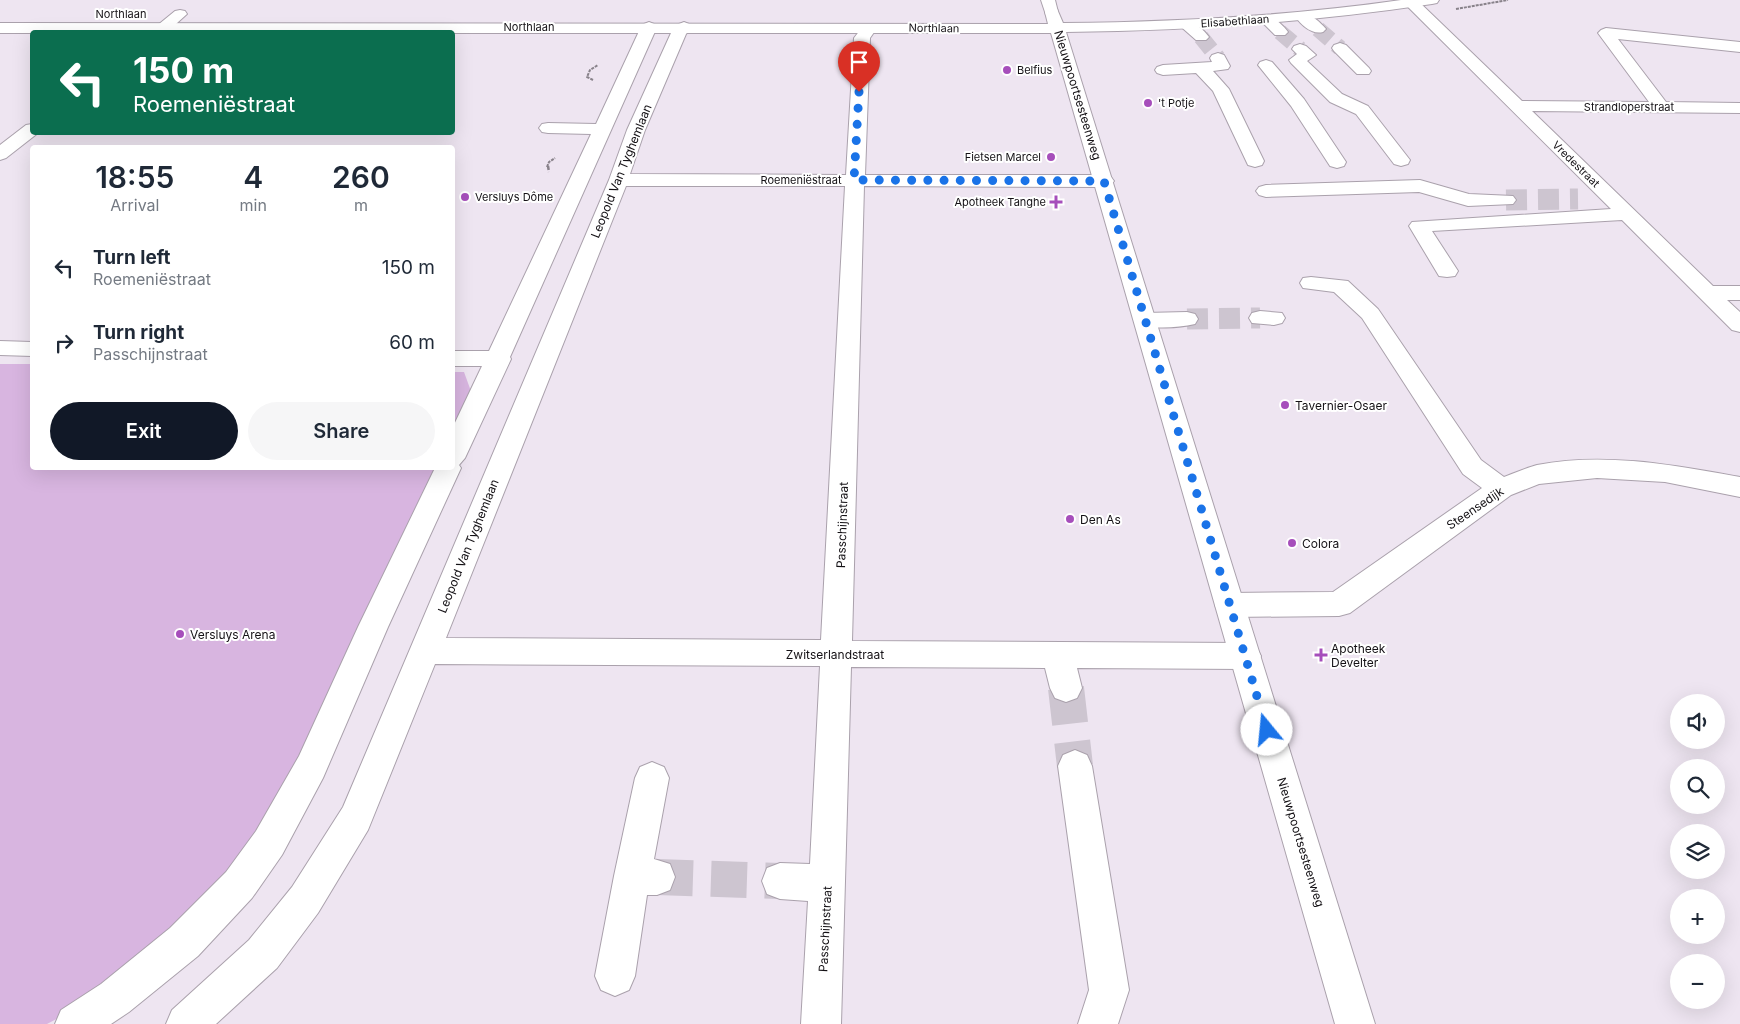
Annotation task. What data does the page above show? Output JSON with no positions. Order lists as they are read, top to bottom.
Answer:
{
  "streets": {
    "street": [
      "Northlaan",
      "Elisabethlaan",
      "Nieuwpoortsesteenweg",
      "Strandloperstraat",
      "Vredestraat",
      "Leopold Van Tyghemlaan",
      "Roemeniëstraat",
      "Steensedijk",
      "Passchijnstraat",
      "Zwitserlandstraat"
    ]
  },
  "crossings": [
    ["Northlaan", "Elisabethlaan"],
    ["Northlaan", "Nieuwpoortsesteenweg"],
    ["Northlaan", "Leopold Van Tyghemlaan"],
    ["Northlaan", "Passchijnstraat"],
    ["Elisabethlaan", "Nieuwpoortsesteenweg"],
    ["Elisabethlaan", "Vredestraat"],
    ["Nieuwpoortsesteenweg", "Roemeniëstraat"],
    ["Nieuwpoortsesteenweg", "Steensedijk"],
    ["Nieuwpoortsesteenweg", "Zwitserlandstraat"],
    ["Strandloperstraat", "Vredestraat"],
    ["Leopold Van Tyghemlaan", "Roemeniëstraat"],
    ["Leopold Van Tyghemlaan", "Zwitserlandstraat"],
    ["Roemeniëstraat", "Passchijnstraat"],
    ["Passchijnstraat", "Zwitserlandstraat"]
  ],
  "places": {
    "other": [
      "Belfius",
      "'t Potje",
      "Fietsen Marcel",
      "Versluys Dôme",
      "Tavernier-Osaer",
      "Den As",
      "Colora",
      "Versluys Arena"
    ],
    "health": ["Apotheek Tanghe", "Apotheek Develter"]
  },
  "page": {
    "turn": ["150 m", "Roemeniëstraat"],
    "eta": [
      "18:55",
      "Arrival",
      "4",
      "min",
      "260",
      "m"
    ],
    "list": [
      {
        "name": "Turn left",
        "note": "Roemeniëstraat",
        "value": "150 m"
      },
      {
        "name": "Turn right",
        "note": "Passchijnstraat",
        "value": "60 m"
      }
    ],
    "buttons": ["Exit", "Share"],
    "map_buttons": ["+", "−"]
  }
}
